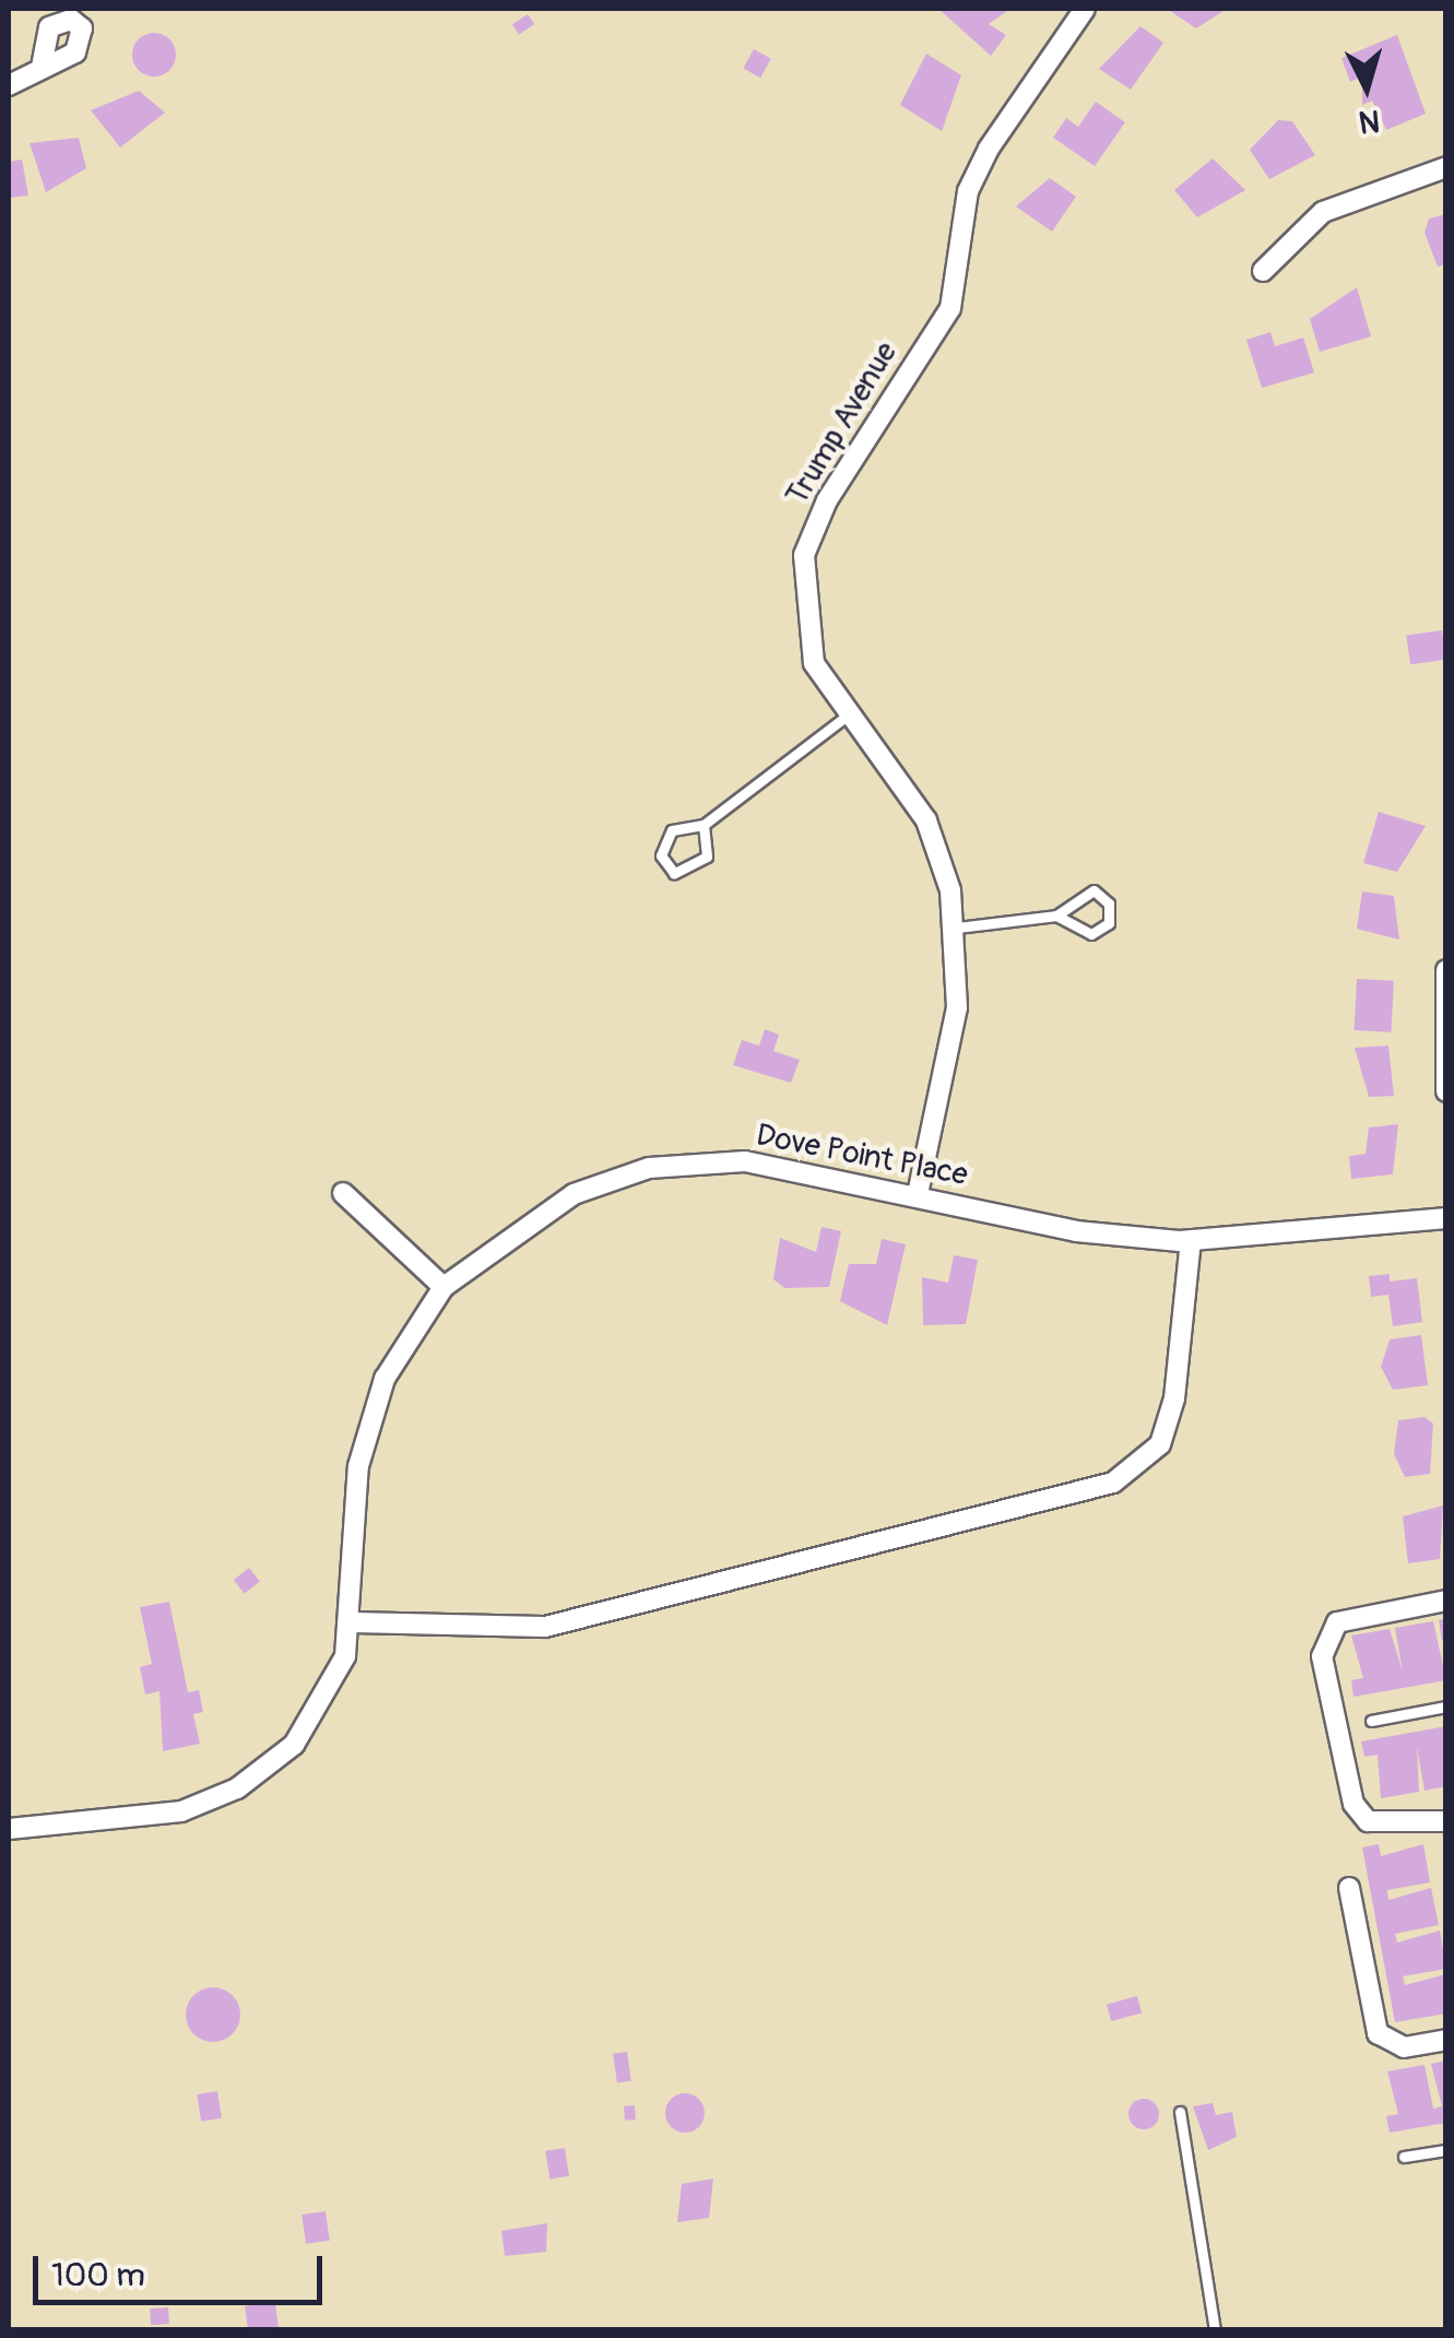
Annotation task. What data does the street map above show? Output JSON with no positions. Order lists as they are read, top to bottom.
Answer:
{
  "streets": {
    "street": ["Trump Avenue", "Dove Point Place"]
  },
  "crossings": [
    ["Trump Avenue", "Dove Point Place"]
  ],
  "scale_bar": "100 m",
  "north": "bottom"
}
